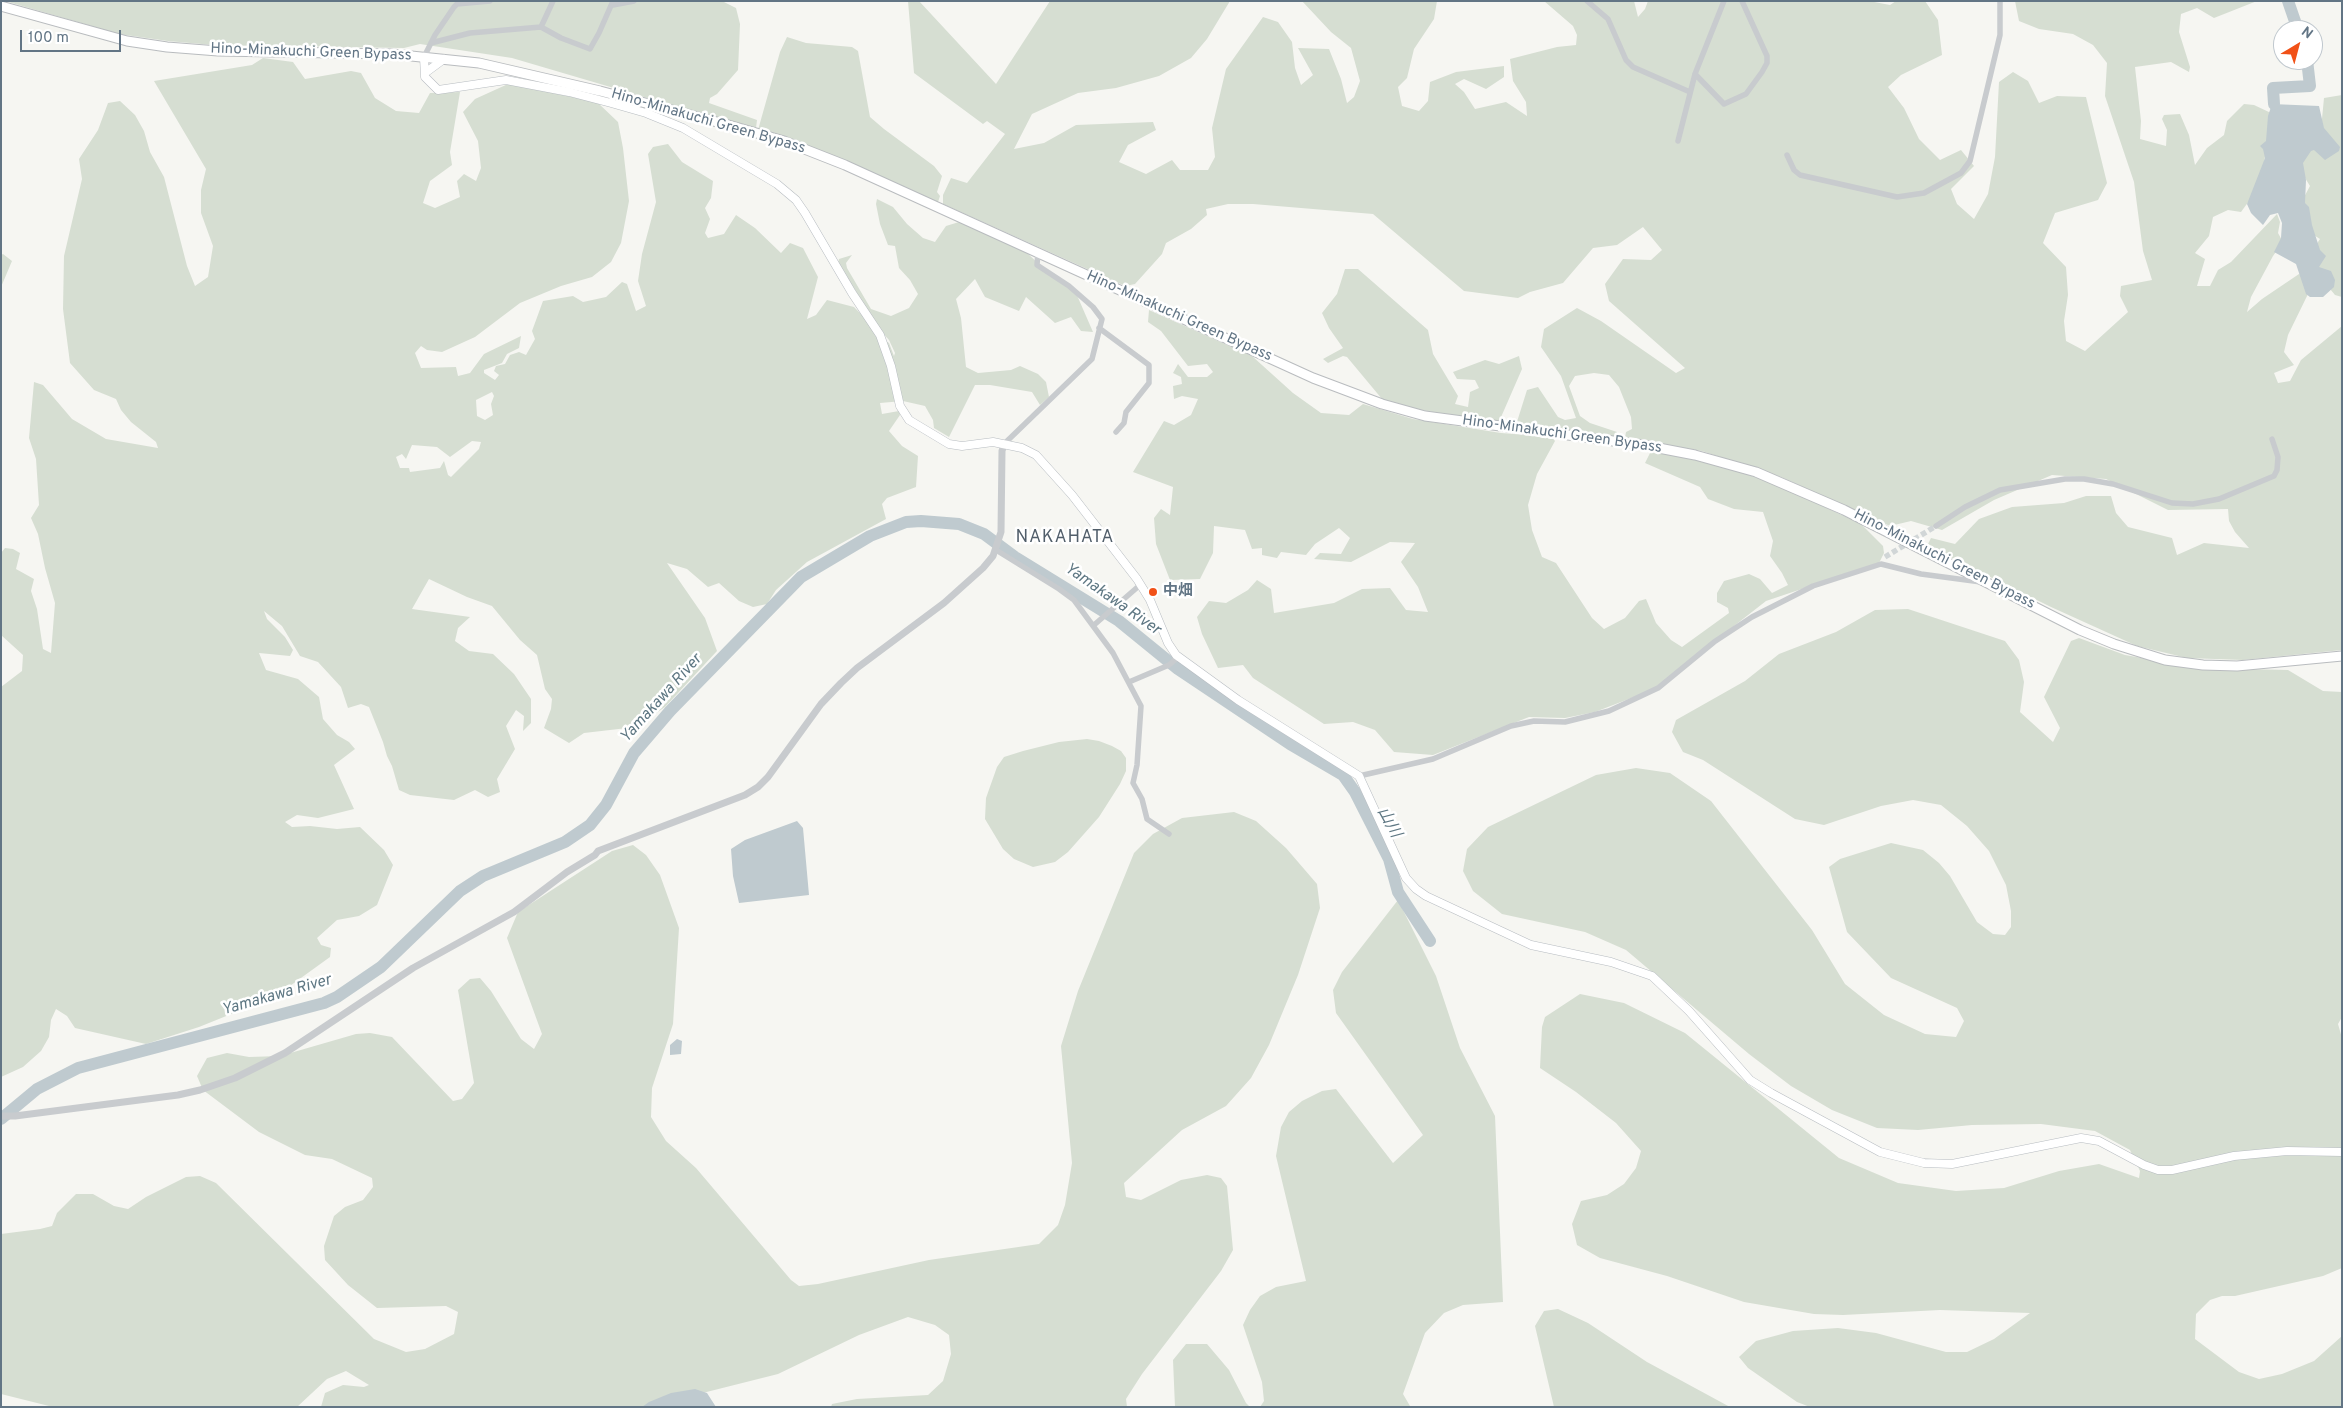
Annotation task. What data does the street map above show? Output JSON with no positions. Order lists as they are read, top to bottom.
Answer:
{
  "streets": {
    "highway": ["Hino-Minakuchi Green Bypass"]
  },
  "districts": ["NAKAHATA"],
  "water": ["Yamakawa River", "山川"],
  "places": ["中畑"],
  "scale_bar": "100 m",
  "north": "top right"
}
